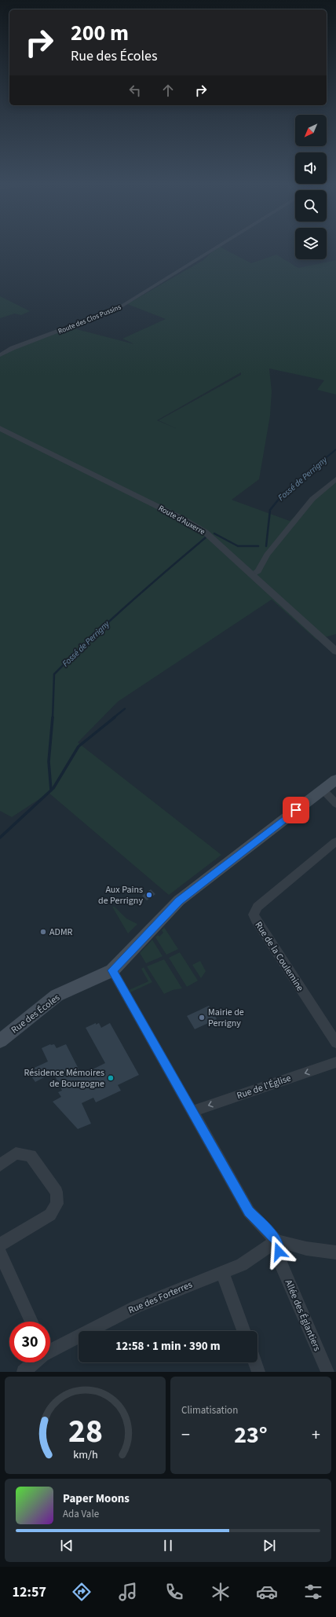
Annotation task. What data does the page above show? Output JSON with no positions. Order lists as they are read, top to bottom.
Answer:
{
  "streets": {
    "main road": ["Rue des Écoles"],
    "street": [
      "Route des Clos Pussins",
      "Route d'Auxerre",
      "Rue de la Coulemine",
      "Rue de l'Église",
      "Rue des Forterres",
      "Allée des Églantiers"
    ]
  },
  "crossings": [
    ["Rue des Forterres", "Allée des Églantiers"]
  ],
  "one_way": ["Rue de l'Église"],
  "water": ["Fossé de Perrigny"],
  "places": [
    "Aux Pains de Perrigny",
    "ADMR",
    "Mairie de Perrigny",
    "Résidence Mémoires de Bourgogne"
  ],
  "north": "bottom left",
  "page": {
    "turn": ["200 m", "Rue des Écoles"],
    "limit": "30",
    "trip": "12:58 · 1 min · 390 m",
    "tile": "Climatisation",
    "heat": ["−", "23°", "+"],
    "song": ["Paper Moons", "Ada Vale"],
    "tabs": "12:57",
    "gauge": ["28", "km/h"]
  }
}
